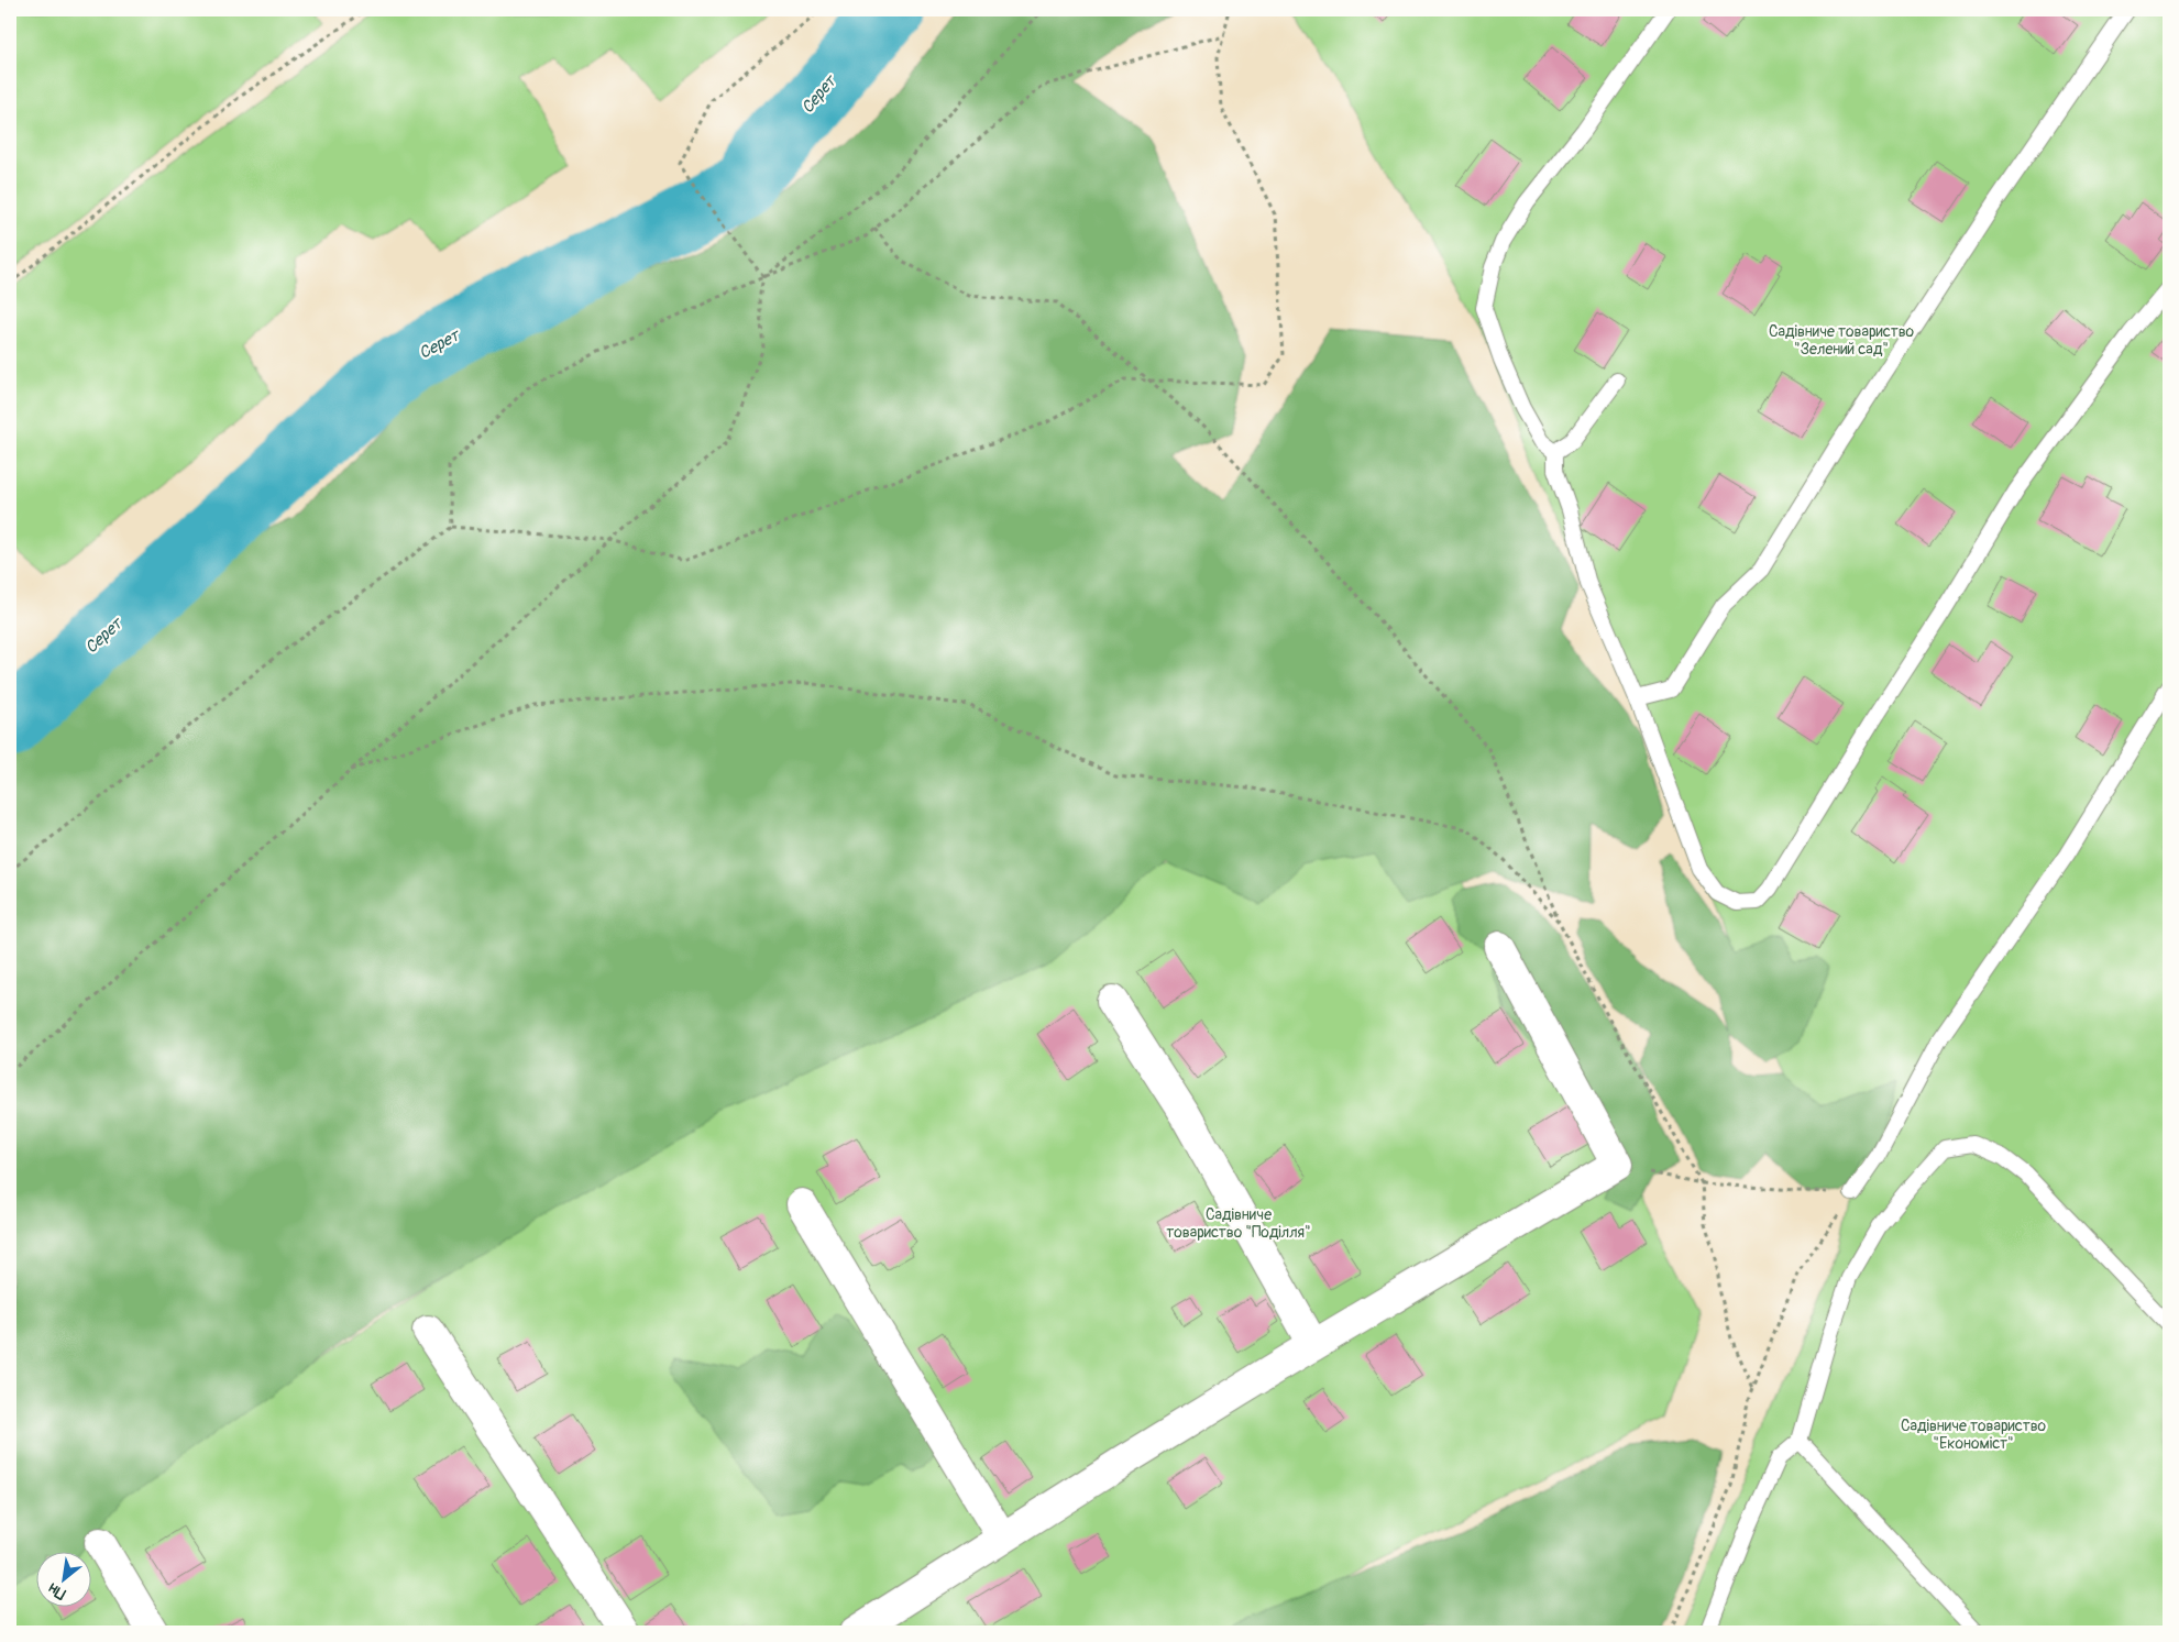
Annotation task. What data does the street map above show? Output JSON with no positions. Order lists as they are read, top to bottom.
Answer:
{
  "water": ["Серет"],
  "parks": ["Садівниче товариство \"Зелений сад\"", "Садівниче товариство \"Поділля\"", "Садівниче товариство \"Економіст\""],
  "north": "bottom left"
}
